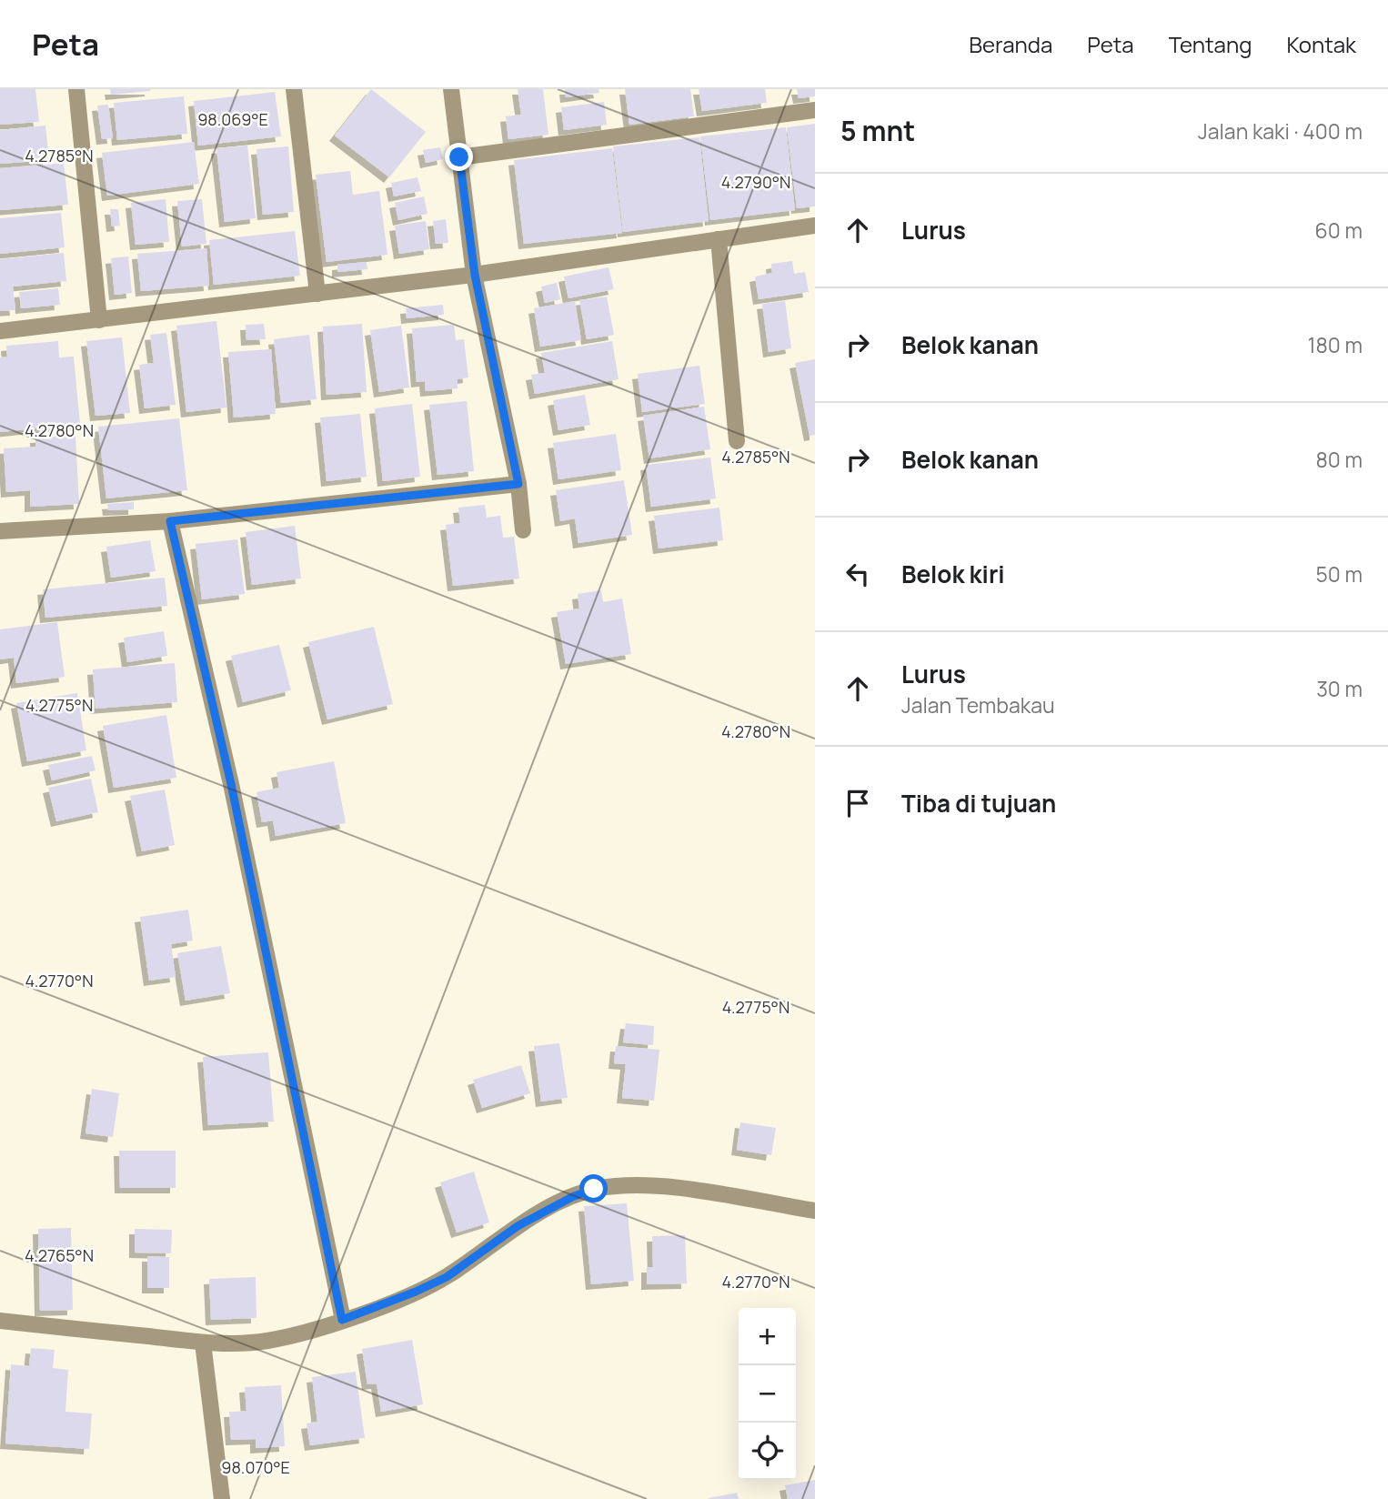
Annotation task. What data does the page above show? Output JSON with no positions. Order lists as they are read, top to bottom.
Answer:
{
  "page": {
    "header": "Peta",
    "nav": [
      "Beranda",
      "Peta",
      "Tentang",
      "Kontak"
    ],
    "heading": ["5 mnt", "Jalan kaki · 400 m"],
    "list": [
      ["Lurus", "60 m"],
      ["Belok kanan", "180 m"],
      ["Belok kanan", "80 m"],
      ["Belok kiri", "50 m"],
      ["Lurus", "Jalan Tembakau", "30 m"],
      "Tiba di tujuan"
    ],
    "map_buttons": ["+", "−"]
  },
  "coordinates": [
    "98.069°E",
    "4.2785°N",
    "4.2790°N",
    "4.2780°N",
    "4.2775°N",
    "4.2770°N",
    "4.2765°N",
    "98.070°E"
  ]
}
